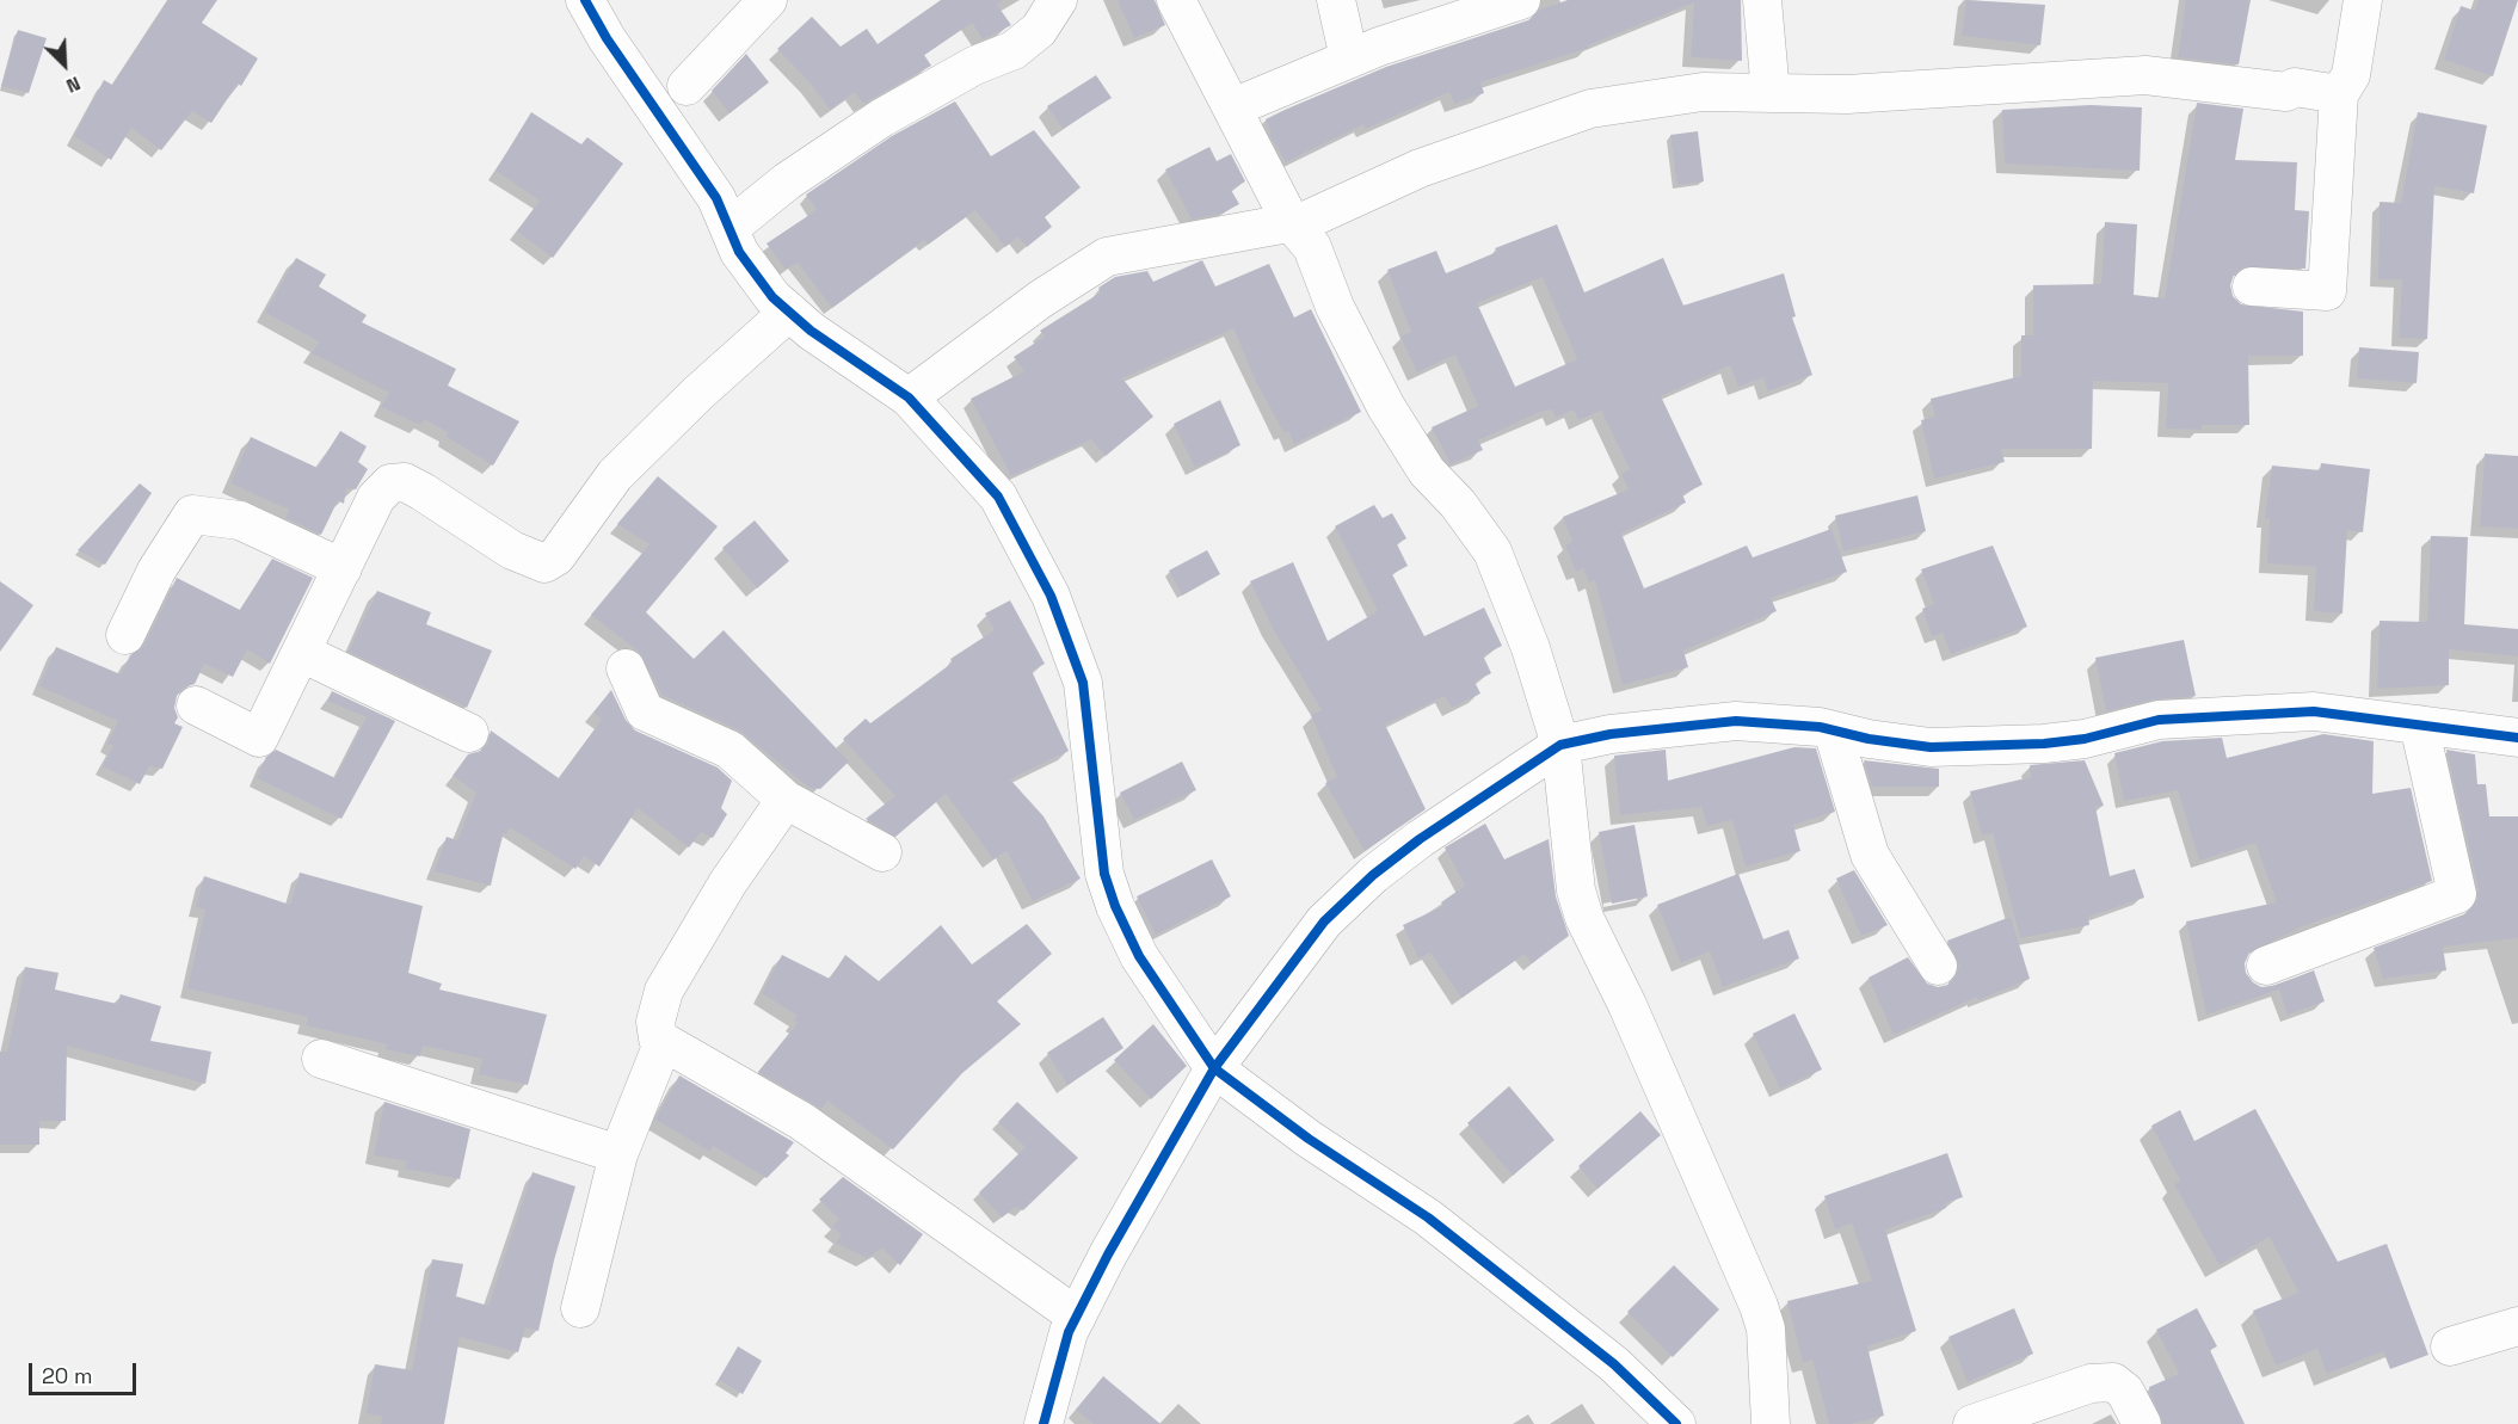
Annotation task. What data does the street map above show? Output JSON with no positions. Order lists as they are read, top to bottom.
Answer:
{
  "scale_bar": "20 m",
  "north": "bottom right"
}
